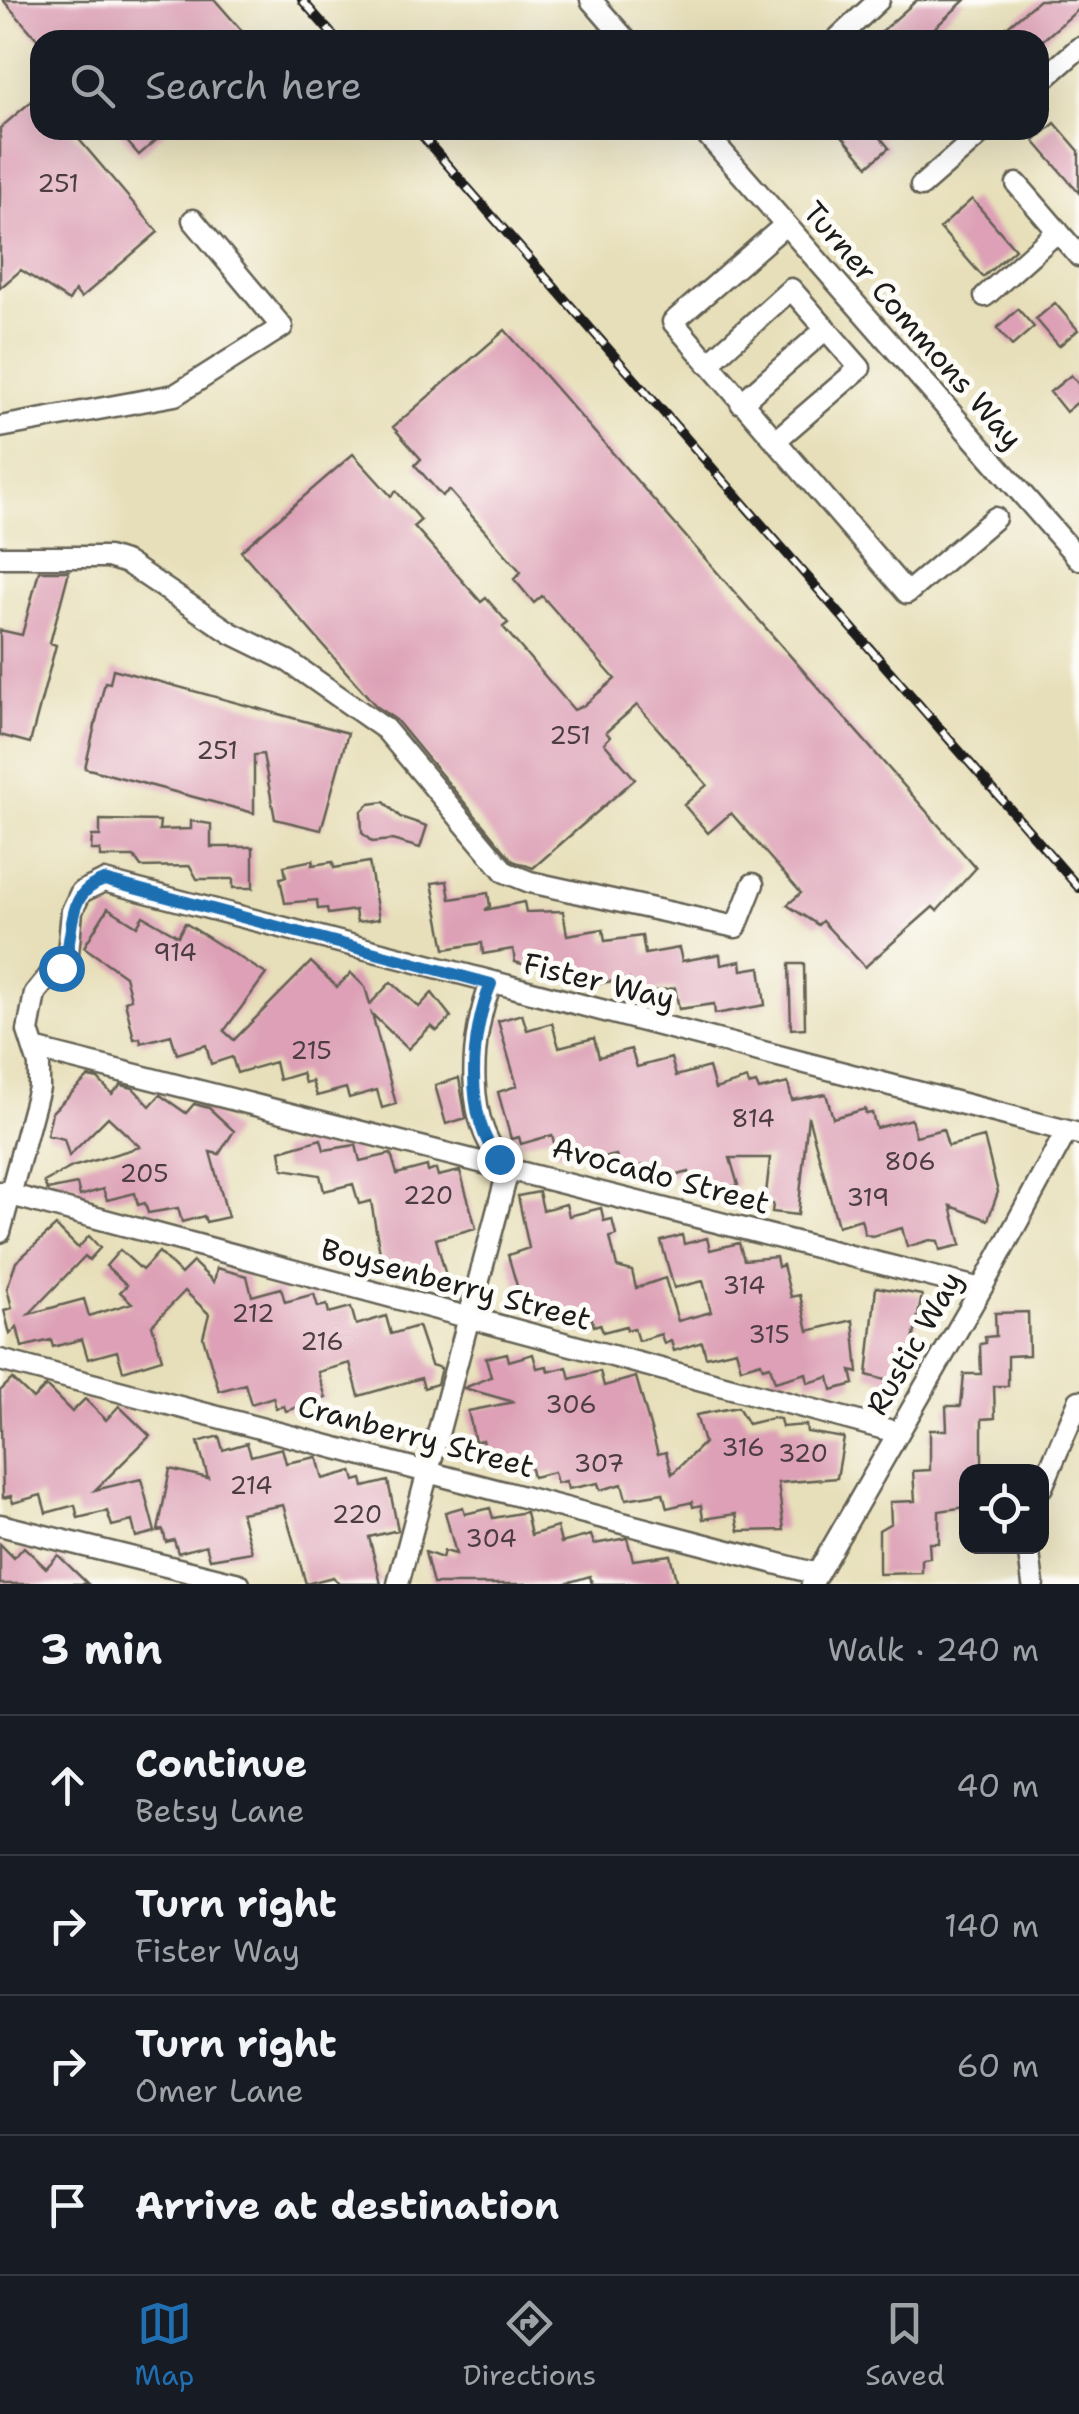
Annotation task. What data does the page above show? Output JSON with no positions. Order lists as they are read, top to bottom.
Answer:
{
  "streets": {
    "street": [
      "Turner Commons Way",
      "Fister Way",
      "Avocado Street",
      "Boysenberry Street",
      "Rustic Way",
      "Cranberry Street"
    ]
  },
  "crossings": [
    ["Fister Way", "Avocado Street"],
    ["Fister Way", "Rustic Way"],
    ["Avocado Street", "Rustic Way"],
    ["Boysenberry Street", "Rustic Way"],
    ["Rustic Way", "Cranberry Street"]
  ],
  "house_numbers": [
    "251",
    "251",
    "251",
    "914",
    "215",
    "814",
    "806",
    "205",
    "220",
    "319",
    "314",
    "212",
    "315",
    "216",
    "306",
    "316",
    "320",
    "307",
    "214",
    "220",
    "304"
  ],
  "page": {
    "search": "Search here",
    "heading": ["3 min", "Walk · 240 m"],
    "list": [
      ["Continue", "Betsy Lane", "40 m"],
      ["Turn right", "Fister Way", "140 m"],
      ["Turn right", "Omer Lane", "60 m"],
      "Arrive at destination"
    ],
    "nav": ["Map", "Directions", "Saved"]
  }
}
